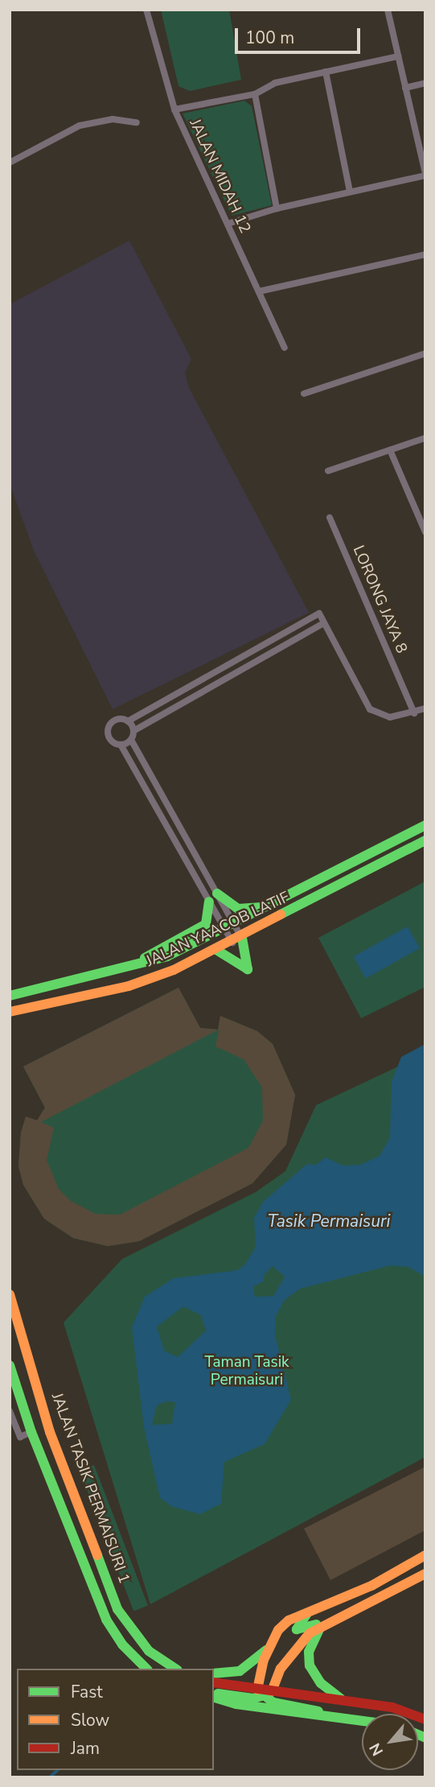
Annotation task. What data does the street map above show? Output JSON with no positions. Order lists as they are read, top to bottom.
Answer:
{
  "streets": {
    "street": [
      "JALAN MIDAH 12",
      "LORONG JAYA 8",
      "JALAN YAACOB LATIF",
      "JALAN TASIK PERMAISURI 1"
    ]
  },
  "water": ["Tasik Permaisuri"],
  "parks": ["Taman Tasik Permaisuri"],
  "legend": ["Fast", "Slow", "Jam"],
  "scale_bar": "100 m",
  "north": "bottom left"
}
